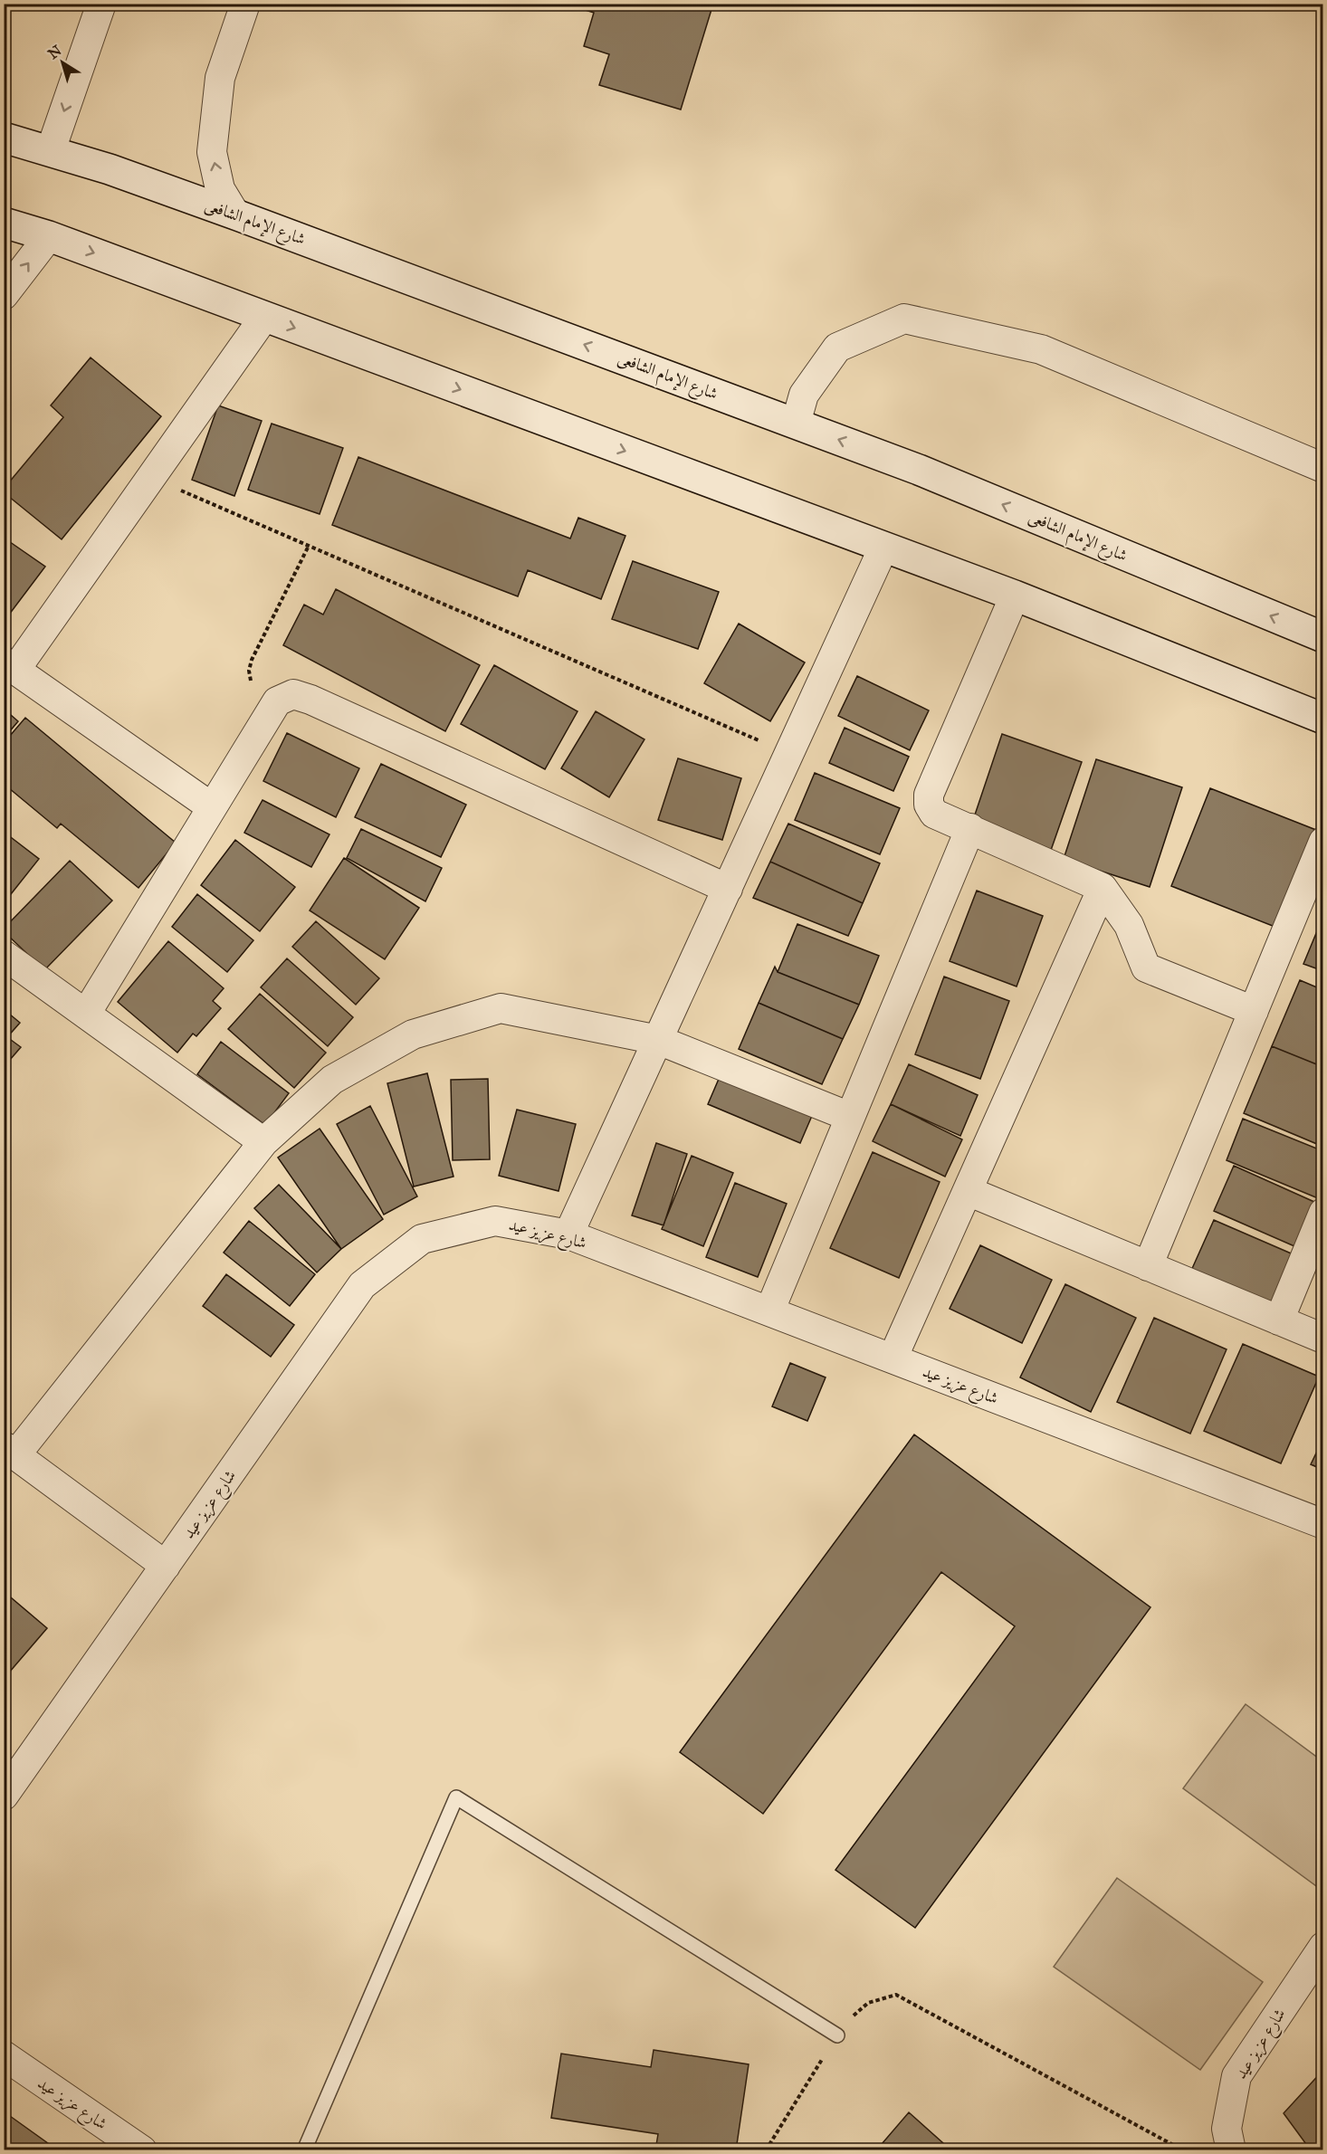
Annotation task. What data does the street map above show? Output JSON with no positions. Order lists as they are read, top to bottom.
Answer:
{
  "streets": {
    "street": ["شارع الإمام الشافعى", "شارع عزيز عيد"]
  },
  "north": "top left"
}
